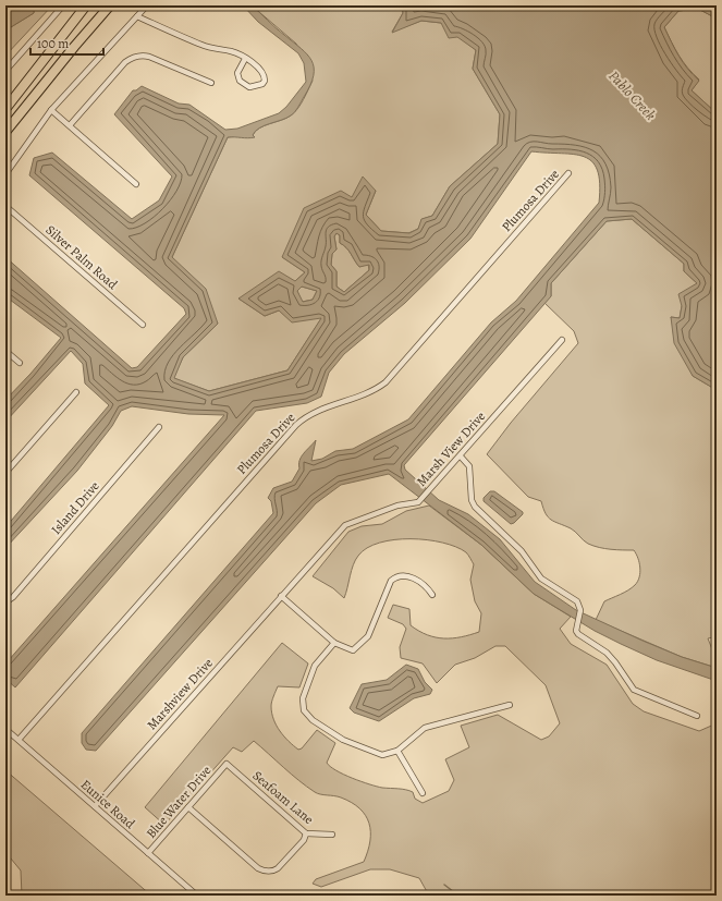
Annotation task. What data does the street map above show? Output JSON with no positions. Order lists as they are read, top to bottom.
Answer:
{
  "streets": {
    "street": [
      "Plumosa Drive",
      "Silver Palm Road",
      "Marsh View Drive",
      "Island Drive",
      "Marshview Drive",
      "Seafoam Lane",
      "Blue Water Drive",
      "Eunice Road"
    ]
  },
  "crossings": [
    ["Plumosa Drive", "Eunice Road"],
    ["Marsh View Drive", "Marshview Drive"],
    ["Marshview Drive", "Eunice Road"],
    ["Seafoam Lane", "Blue Water Drive"],
    ["Blue Water Drive", "Eunice Road"]
  ],
  "water": ["Pablo Creek"],
  "scale_bar": "100 m"
}
